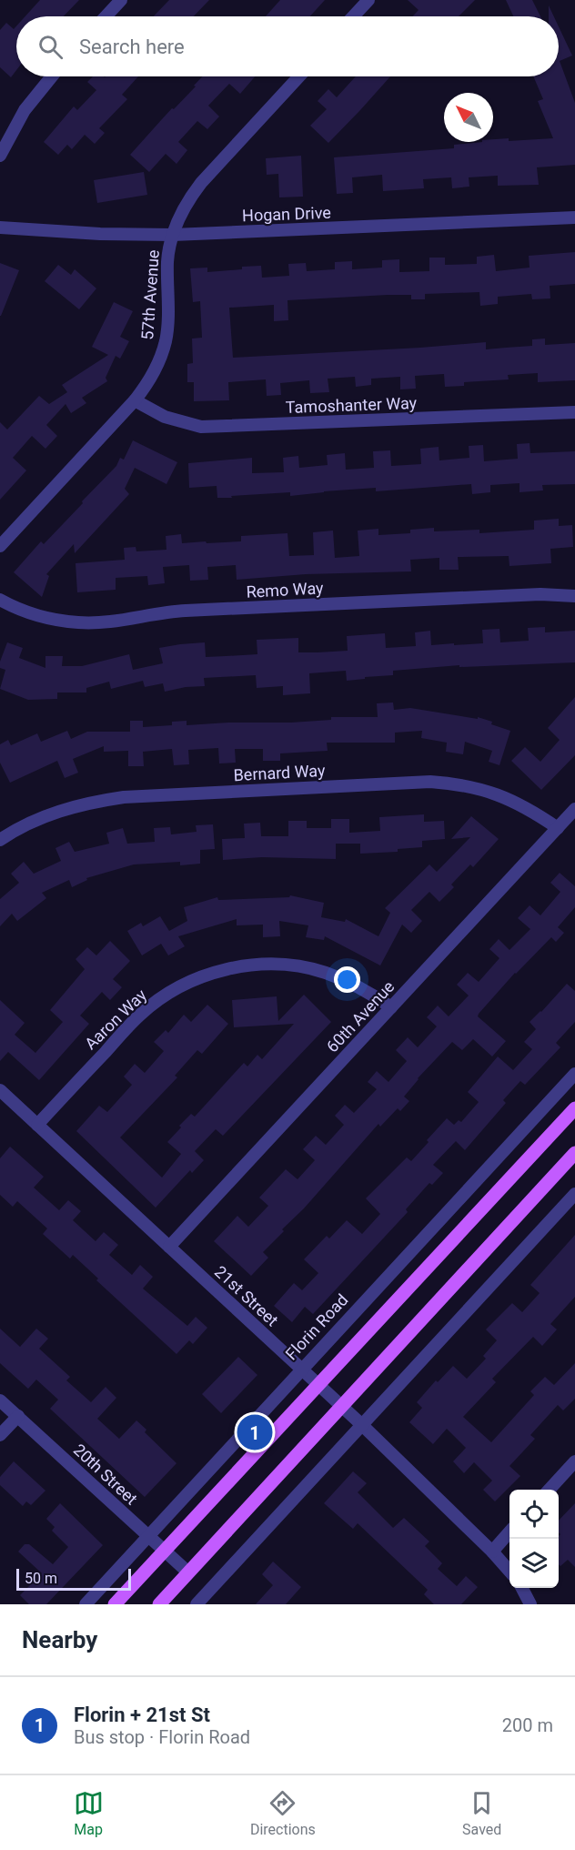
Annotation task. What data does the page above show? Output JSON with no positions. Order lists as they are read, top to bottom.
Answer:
{
  "streets": {
    "street": [
      "Hogan Drive",
      "57th Avenue",
      "Tamoshanter Way",
      "Remo Way",
      "Bernard Way",
      "60th Avenue",
      "Aaron Way",
      "21st Street",
      "Florin Road",
      "20th Street"
    ]
  },
  "crossings": [
    ["Hogan Drive", "57th Avenue"],
    ["57th Avenue", "Tamoshanter Way"],
    ["Bernard Way", "60th Avenue"],
    ["60th Avenue", "Aaron Way"],
    ["60th Avenue", "21st Street"],
    ["Aaron Way", "21st Street"],
    ["21st Street", "Florin Road"],
    ["Florin Road", "20th Street"]
  ],
  "scale_bar": "50 m",
  "north": "top left",
  "page": {
    "search": "Search here",
    "pins": "1",
    "scale": "50 m",
    "heading": "Nearby",
    "list": [
      {
        "mark": "1",
        "name": "Florin + 21st St",
        "note": "Bus stop · Florin Road",
        "value": "200 m"
      }
    ],
    "nav": ["Map", "Directions", "Saved"]
  }
}
